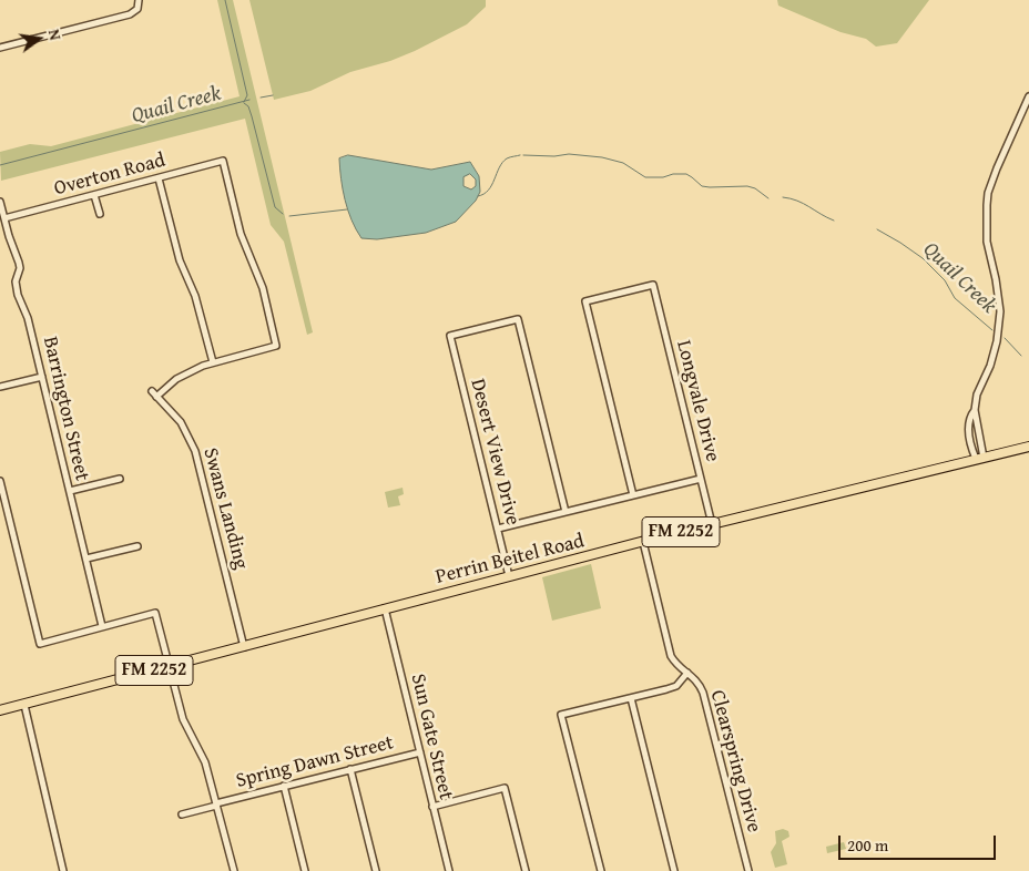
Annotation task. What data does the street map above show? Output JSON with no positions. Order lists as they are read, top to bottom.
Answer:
{
  "streets": {
    "main road": ["FM 2252", "Perrin Beitel Road"],
    "street": [
      "Overton Road",
      "Longvale Drive",
      "Barrington Street",
      "Desert View Drive",
      "Swans Landing",
      "Sun Gate Street",
      "Clearspring Drive",
      "Spring Dawn Street"
    ]
  },
  "crossings": [
    ["Overton Road", "Barrington Street"],
    ["Longvale Drive", "Perrin Beitel Road"],
    ["Desert View Drive", "Perrin Beitel Road"],
    ["Swans Landing", "Perrin Beitel Road"],
    ["Perrin Beitel Road", "Sun Gate Street"],
    ["Perrin Beitel Road", "Clearspring Drive"],
    ["Sun Gate Street", "Spring Dawn Street"]
  ],
  "water": ["Quail Creek"],
  "scale_bar": "200 m",
  "north": "right"
}
